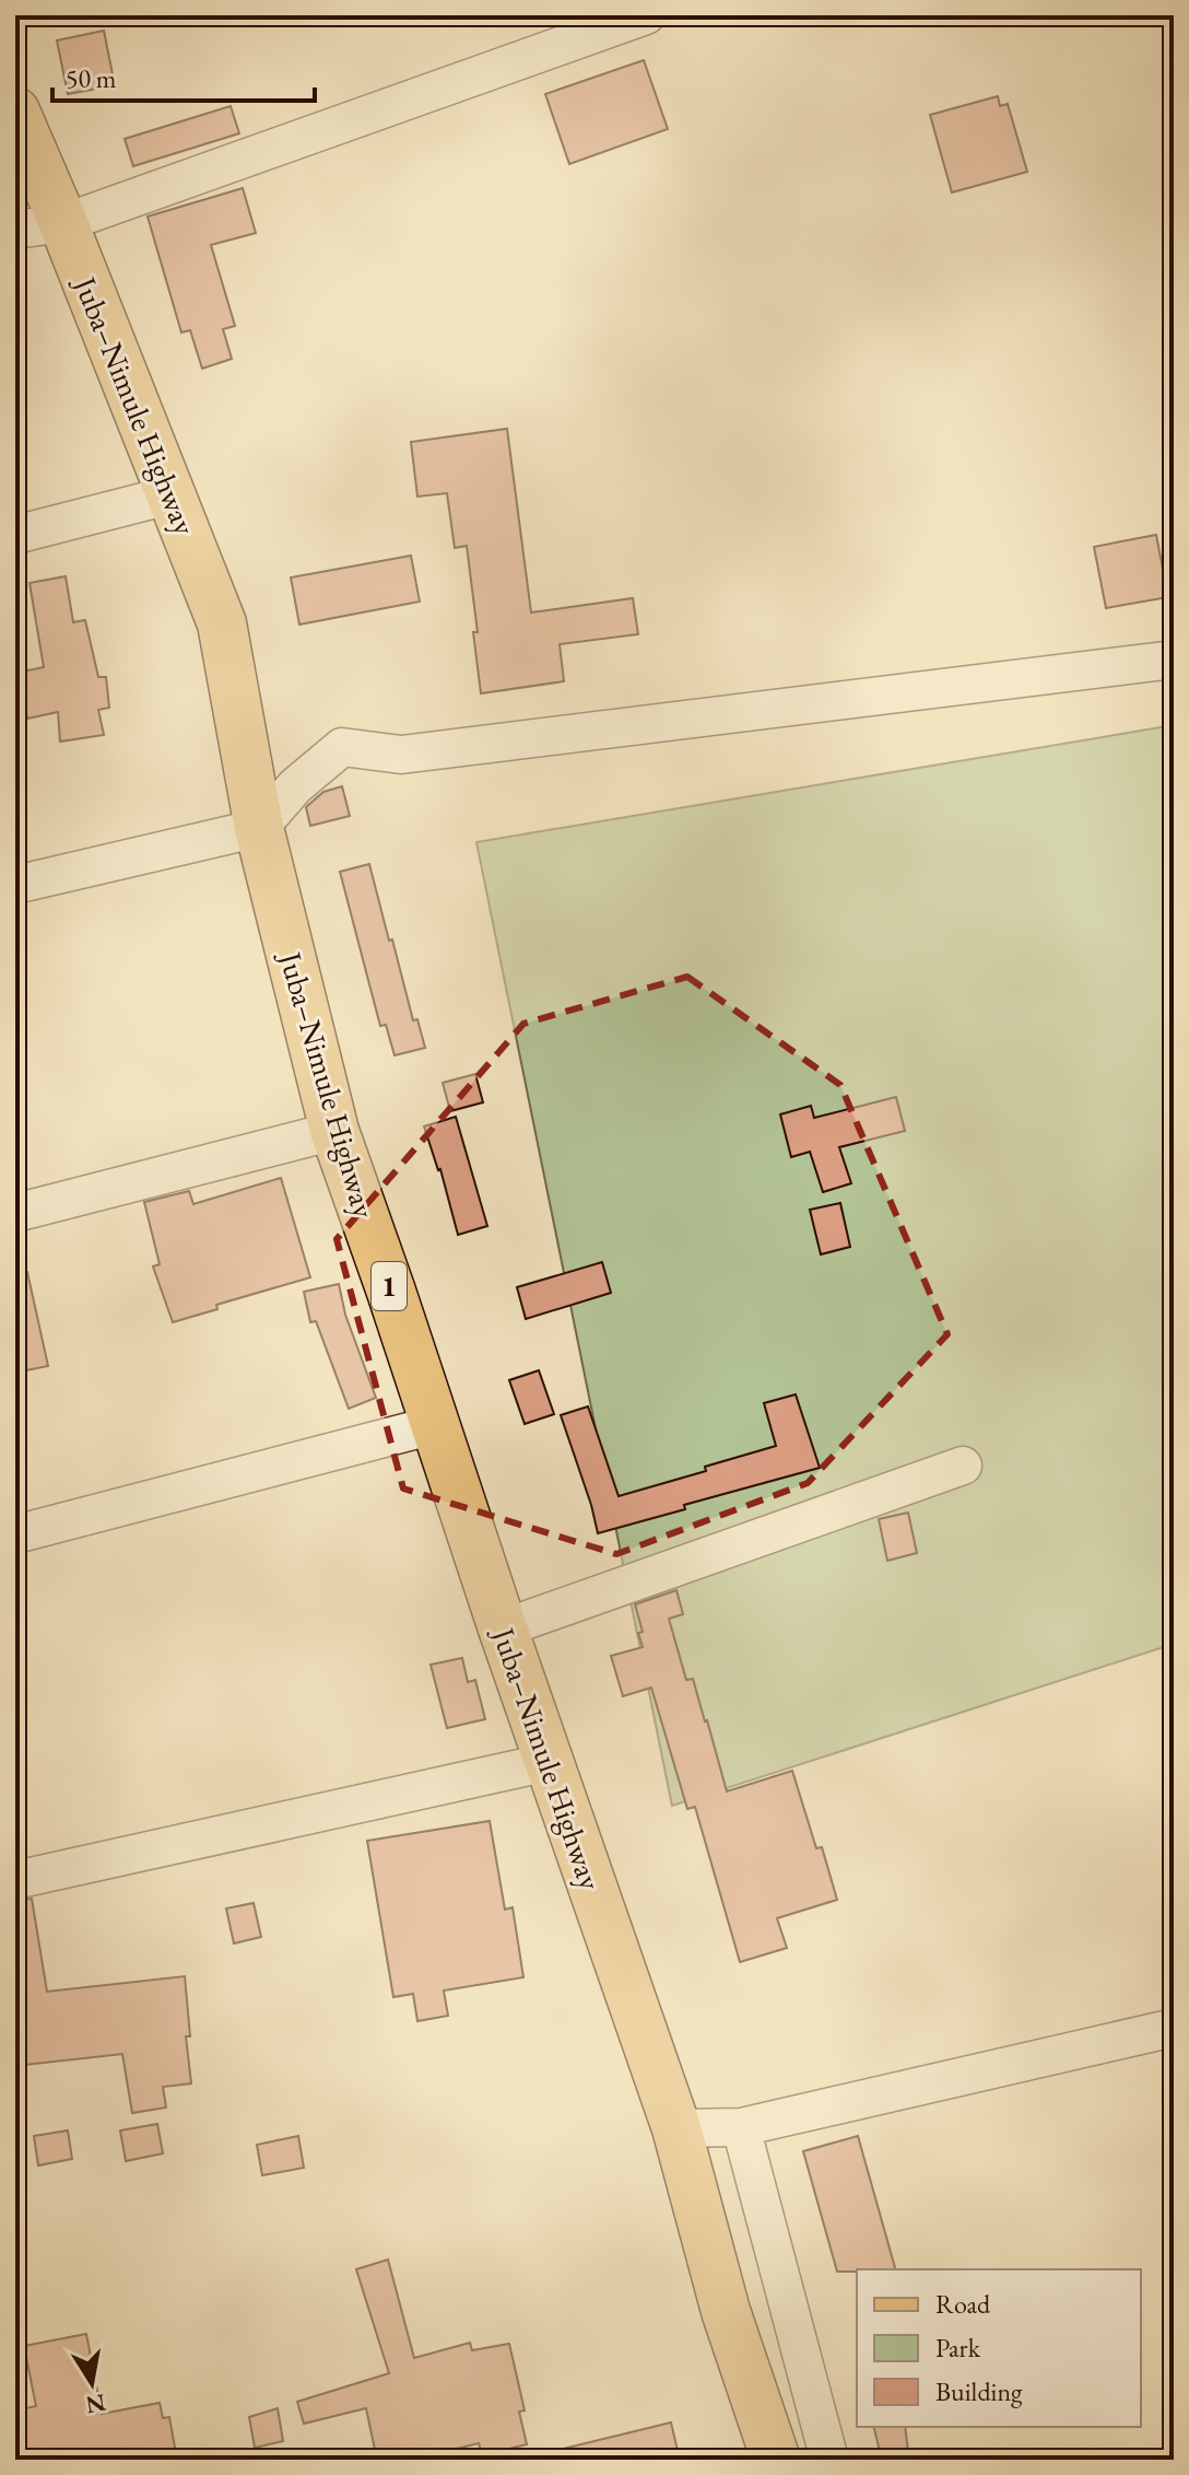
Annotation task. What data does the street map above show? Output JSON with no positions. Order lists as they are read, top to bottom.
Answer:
{
  "streets": {
    "main road": ["Juba–Nimule Highway", "1"]
  },
  "legend": ["Road", "Park", "Building"],
  "scale_bar": "50 m",
  "north": "bottom"
}
